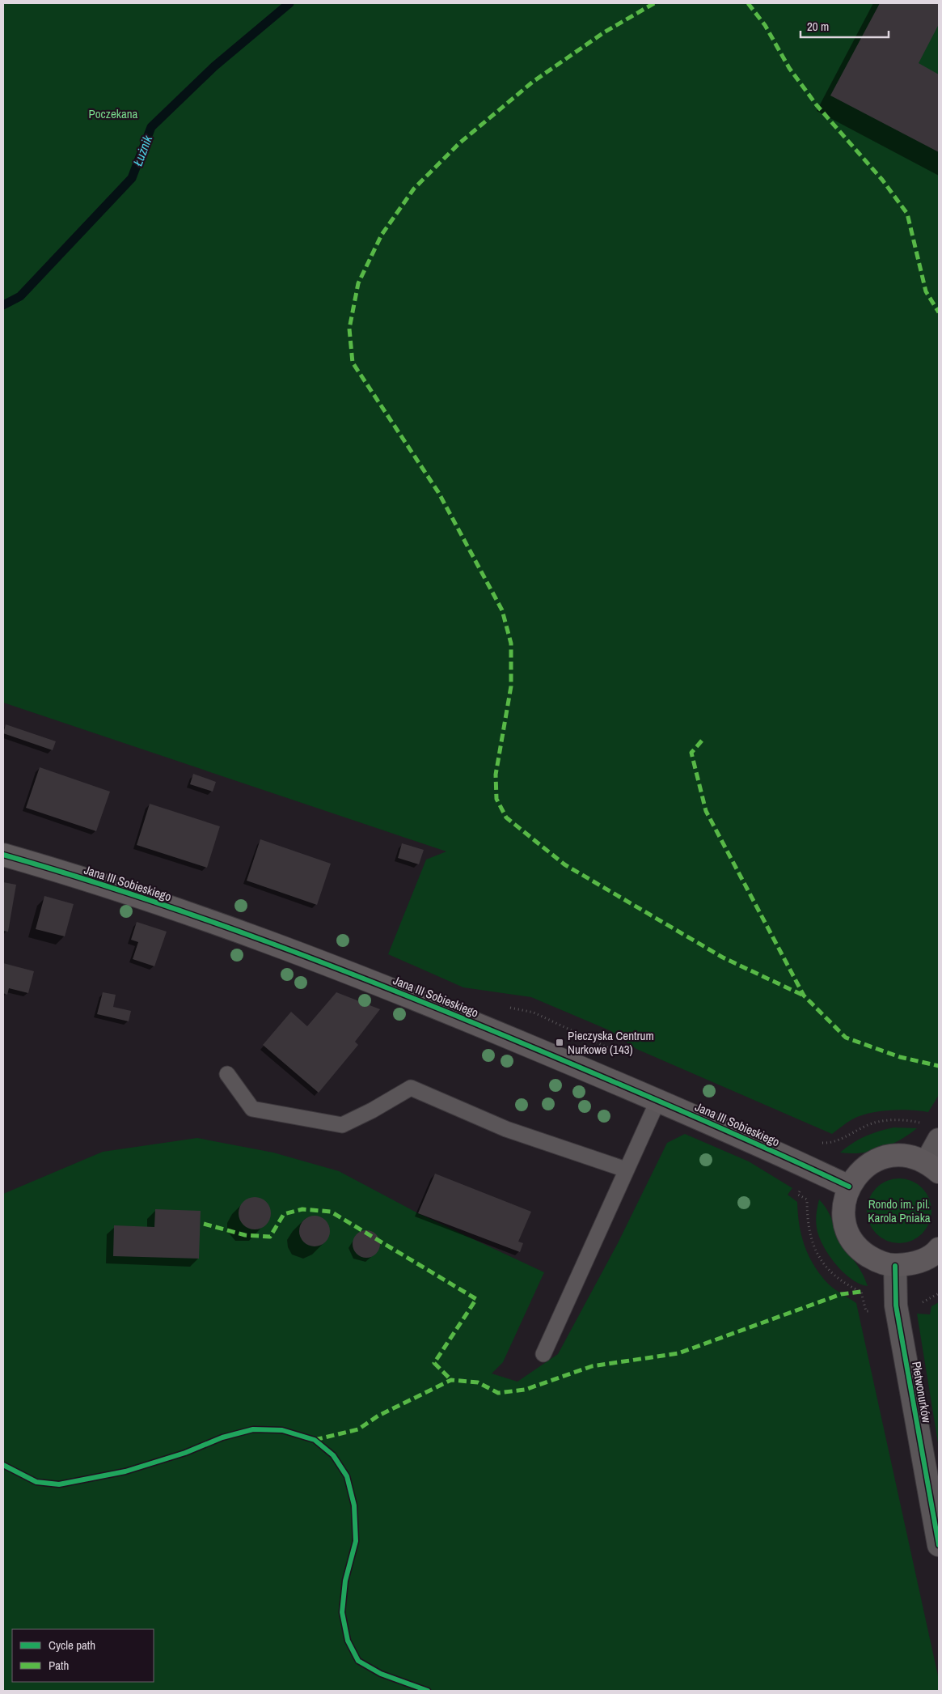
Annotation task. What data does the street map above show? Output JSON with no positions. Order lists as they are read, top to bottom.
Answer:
{
  "streets": {
    "street": ["Jana III Sobieskiego", "Płetwonurków"]
  },
  "water": ["Łużnik"],
  "parks": ["Poczekana", "Rondo im. pil. Karola Pniaka"],
  "places": {
    "transit": ["Pieczyska Centrum Nurkowe (143)"]
  },
  "legend": ["Cycle path", "Path"],
  "scale_bar": "20 m"
}
